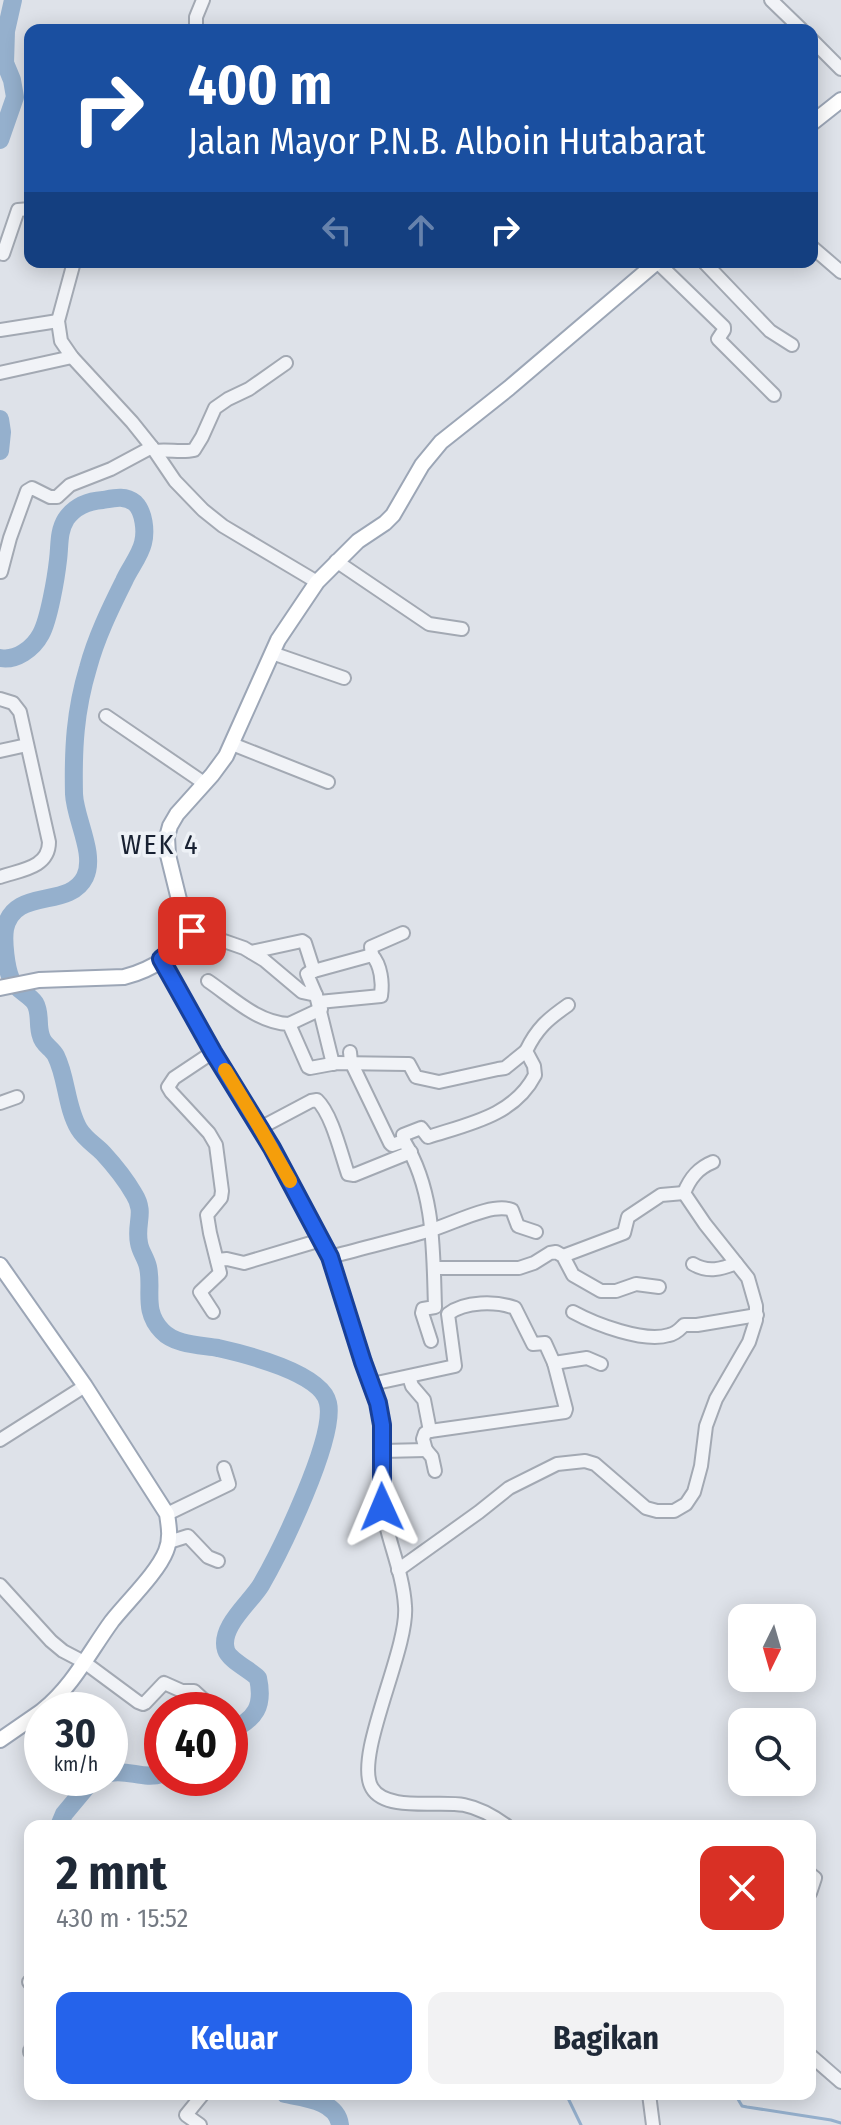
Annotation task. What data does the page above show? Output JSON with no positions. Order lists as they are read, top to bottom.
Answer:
{
  "districts": ["WEK 4"],
  "north": "bottom",
  "page": {
    "turn": ["400 m", "Jalan Mayor P.N.B. Alboin Hutabarat"],
    "speed": "30 km/h",
    "limit": "40",
    "heading": ["2 mnt", "430 m · 15:52"],
    "buttons": ["Keluar", "Bagikan"]
  }
}
